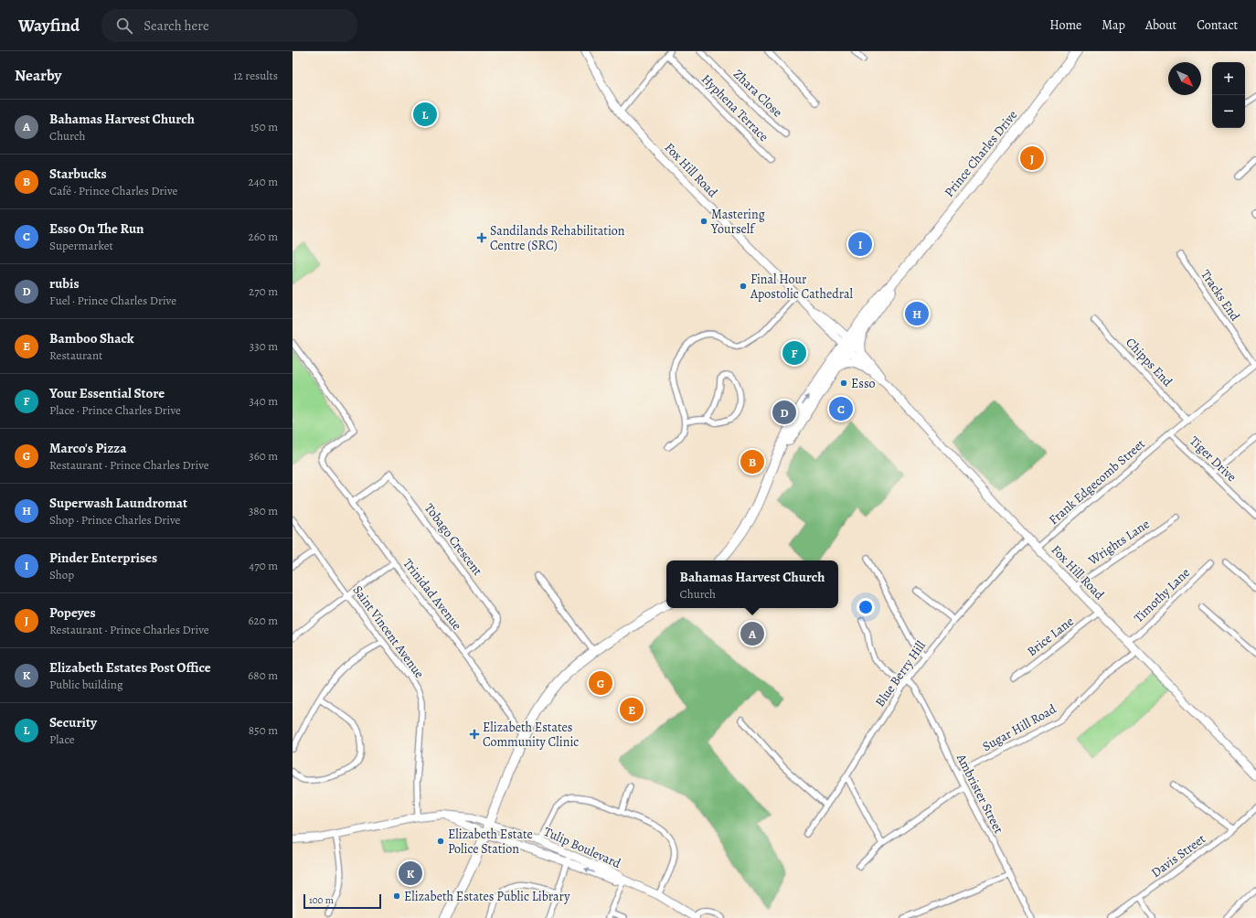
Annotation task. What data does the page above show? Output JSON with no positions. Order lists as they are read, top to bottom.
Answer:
{
  "streets": {
    "highway": ["Prince Charles Drive"],
    "main road": ["Fox Hill Road", "Tulip Boulevard"],
    "street": [
      "Zhara Close",
      "Hyphena Terrace",
      "Tracks End",
      "Chipps End",
      "Tiger Drive",
      "Frank Edgecomb Street",
      "Tobago Crescent",
      "Wrights Lane",
      "Trinidad Avenue",
      "Timothy Lane",
      "Saint Vincent Avenue",
      "Brice Lane",
      "Blue Berry Hill",
      "Sugar Hill Road",
      "Ambrister Street",
      "Davis Street"
    ]
  },
  "crossings": [
    ["Prince Charles Drive", "Fox Hill Road"],
    ["Fox Hill Road", "Frank Edgecomb Street"],
    ["Fox Hill Road", "Wrights Lane"],
    ["Fox Hill Road", "Timothy Lane"],
    ["Fox Hill Road", "Brice Lane"],
    ["Fox Hill Road", "Blue Berry Hill"],
    ["Fox Hill Road", "Sugar Hill Road"],
    ["Tracks End", "Frank Edgecomb Street"],
    ["Chipps End", "Frank Edgecomb Street"],
    ["Tiger Drive", "Frank Edgecomb Street"],
    ["Tobago Crescent", "Trinidad Avenue"],
    ["Saint Vincent Avenue", "Tulip Boulevard"],
    ["Blue Berry Hill", "Ambrister Street"],
    ["Sugar Hill Road", "Ambrister Street"]
  ],
  "places": {
    "other": [
      "Mastering Yourself",
      "Final Hour Apostolic Cathedral",
      "Esso",
      "Elizabeth Estate Police Station",
      "Elizabeth Estates Public Library"
    ],
    "health": ["Sandilands Rehabilitation Centre (SRC)", "Elizabeth Estates Community Clinic"]
  },
  "scale_bar": "100 m",
  "north": "bottom right",
  "page": {
    "header": "Wayfind",
    "search": "Search here",
    "nav": [
      "Home",
      "Map",
      "About",
      "Contact"
    ],
    "heading": ["Nearby", "12 results"],
    "map_buttons": ["+", "−"],
    "list": [
      {
        "mark": "A",
        "name": "Bahamas Harvest Church",
        "note": "Church",
        "value": "150 m"
      },
      {
        "mark": "B",
        "name": "Starbucks",
        "note": "Café · Prince Charles Drive",
        "value": "240 m"
      },
      {
        "mark": "C",
        "name": "Esso On The Run",
        "note": "Supermarket",
        "value": "260 m"
      },
      {
        "mark": "D",
        "name": "rubis",
        "note": "Fuel · Prince Charles Drive",
        "value": "270 m"
      },
      {
        "mark": "E",
        "name": "Bamboo Shack",
        "note": "Restaurant",
        "value": "330 m"
      },
      {
        "mark": "F",
        "name": "Your Essential Store",
        "note": "Place · Prince Charles Drive",
        "value": "340 m"
      },
      {
        "mark": "G",
        "name": "Marco's Pizza",
        "note": "Restaurant · Prince Charles Drive",
        "value": "360 m"
      },
      {
        "mark": "H",
        "name": "Superwash Laundromat",
        "note": "Shop · Prince Charles Drive",
        "value": "380 m"
      },
      {
        "mark": "I",
        "name": "Pinder Enterprises",
        "note": "Shop",
        "value": "470 m"
      },
      {
        "mark": "J",
        "name": "Popeyes",
        "note": "Restaurant · Prince Charles Drive",
        "value": "620 m"
      },
      {
        "mark": "K",
        "name": "Elizabeth Estates Post Office",
        "note": "Public building",
        "value": "680 m"
      },
      {
        "mark": "L",
        "name": "Security",
        "note": "Place",
        "value": "850 m"
      }
    ],
    "pins": [
      "L",
      "J",
      "I",
      "H",
      "F",
      "C",
      "D",
      "B",
      "A",
      "G",
      "E",
      "K"
    ],
    "popup": ["Bahamas Harvest Church", "Church"],
    "scale": "100 m"
  }
}
